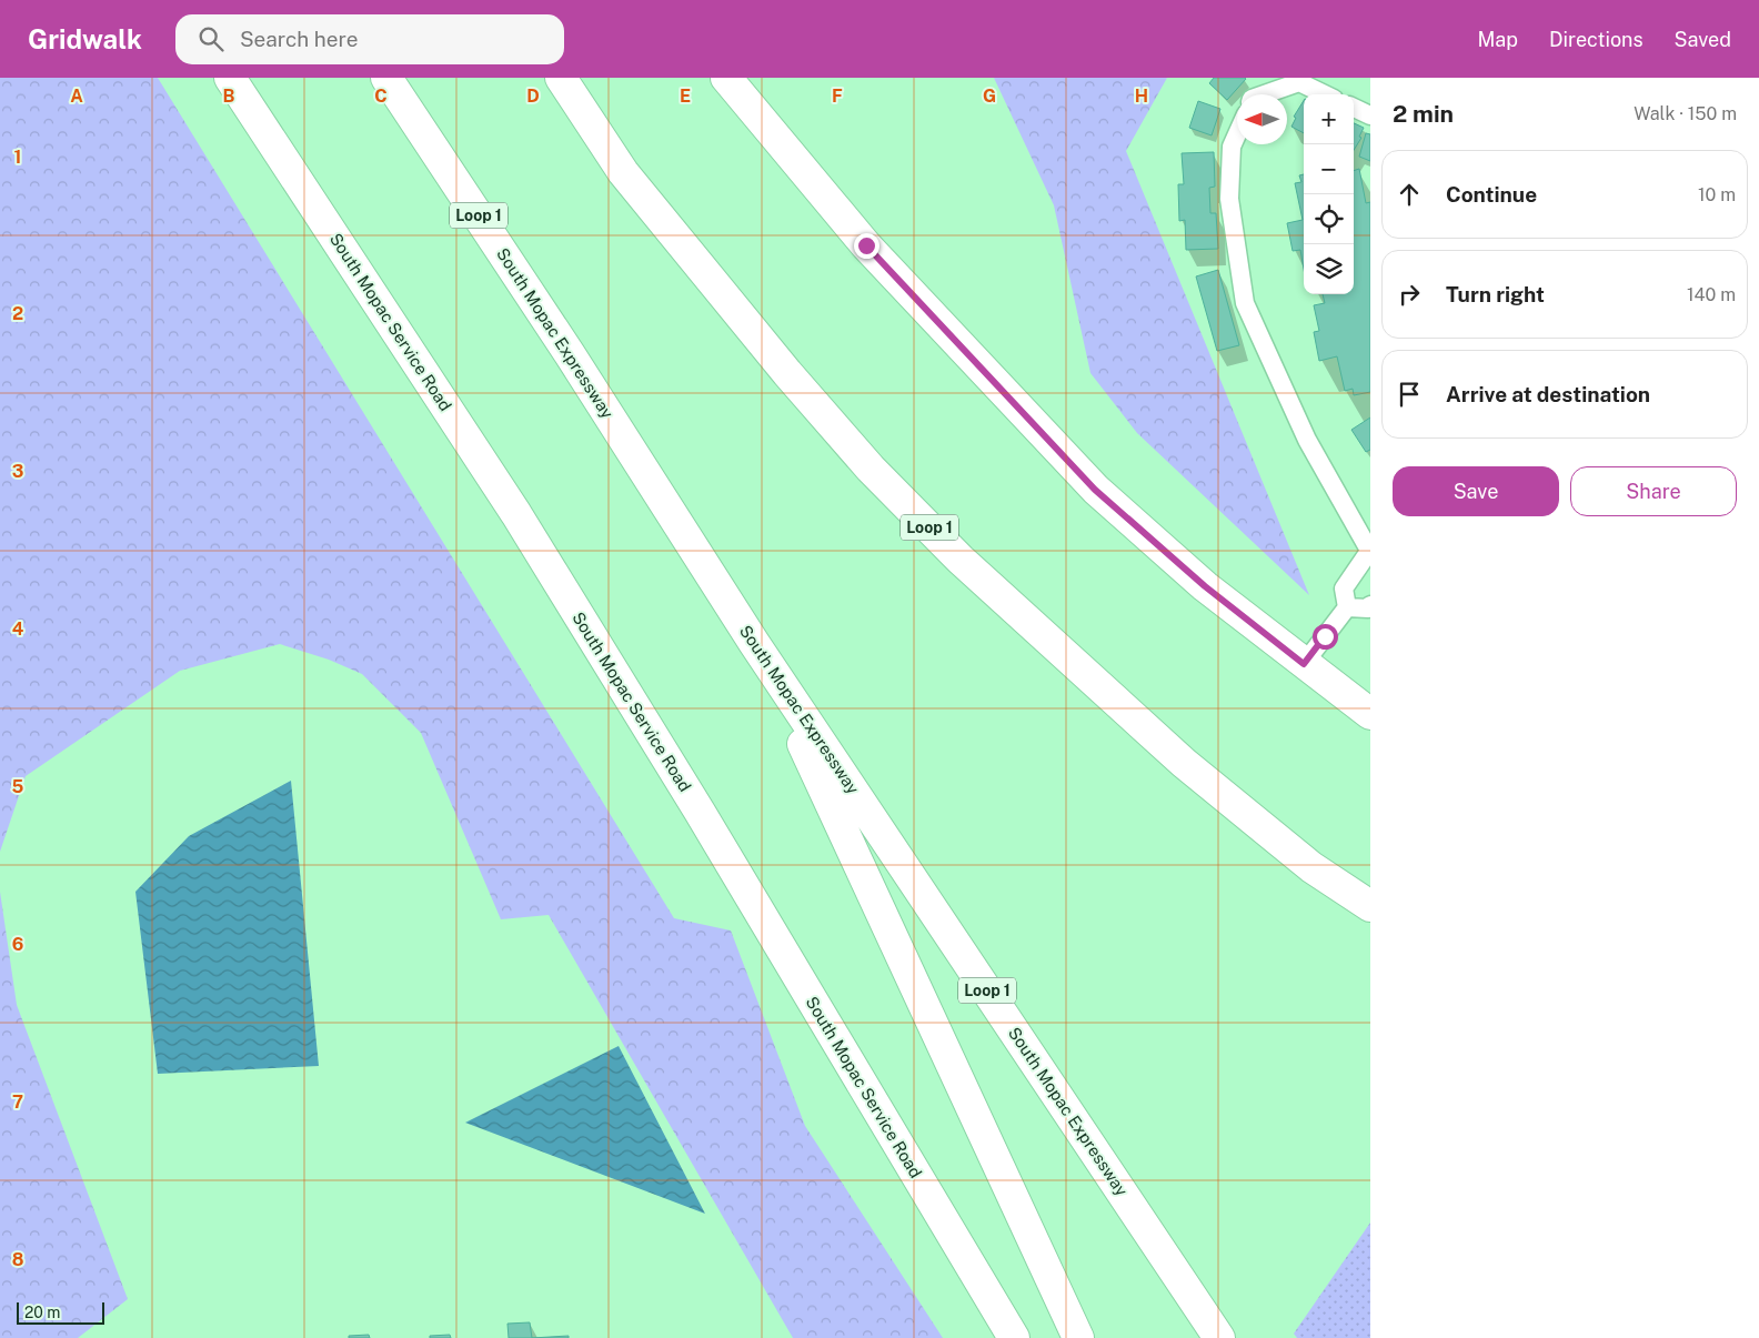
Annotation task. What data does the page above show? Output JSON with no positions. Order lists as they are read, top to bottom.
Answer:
{
  "streets": {
    "main road": ["Loop 1", "South Mopac Service Road", "South Mopac Expressway"]
  },
  "scale_bar": "20 m",
  "north": "left",
  "page": {
    "header": "Gridwalk",
    "search": "Search here",
    "nav": ["Map", "Directions", "Saved"],
    "heading": ["2 min", "Walk · 150 m"],
    "map_buttons": ["+", "−"],
    "list": [
      ["Continue", "10 m"],
      ["Turn right", "140 m"],
      "Arrive at destination"
    ],
    "buttons": ["Save", "Share"],
    "scale": "20 m"
  },
  "grid": {
    "columns": [
      "A",
      "B",
      "C",
      "D",
      "E",
      "F",
      "G",
      "H"
    ],
    "rows": [
      "1",
      "2",
      "3",
      "4",
      "5",
      "6",
      "7",
      "8"
    ]
  }
}
